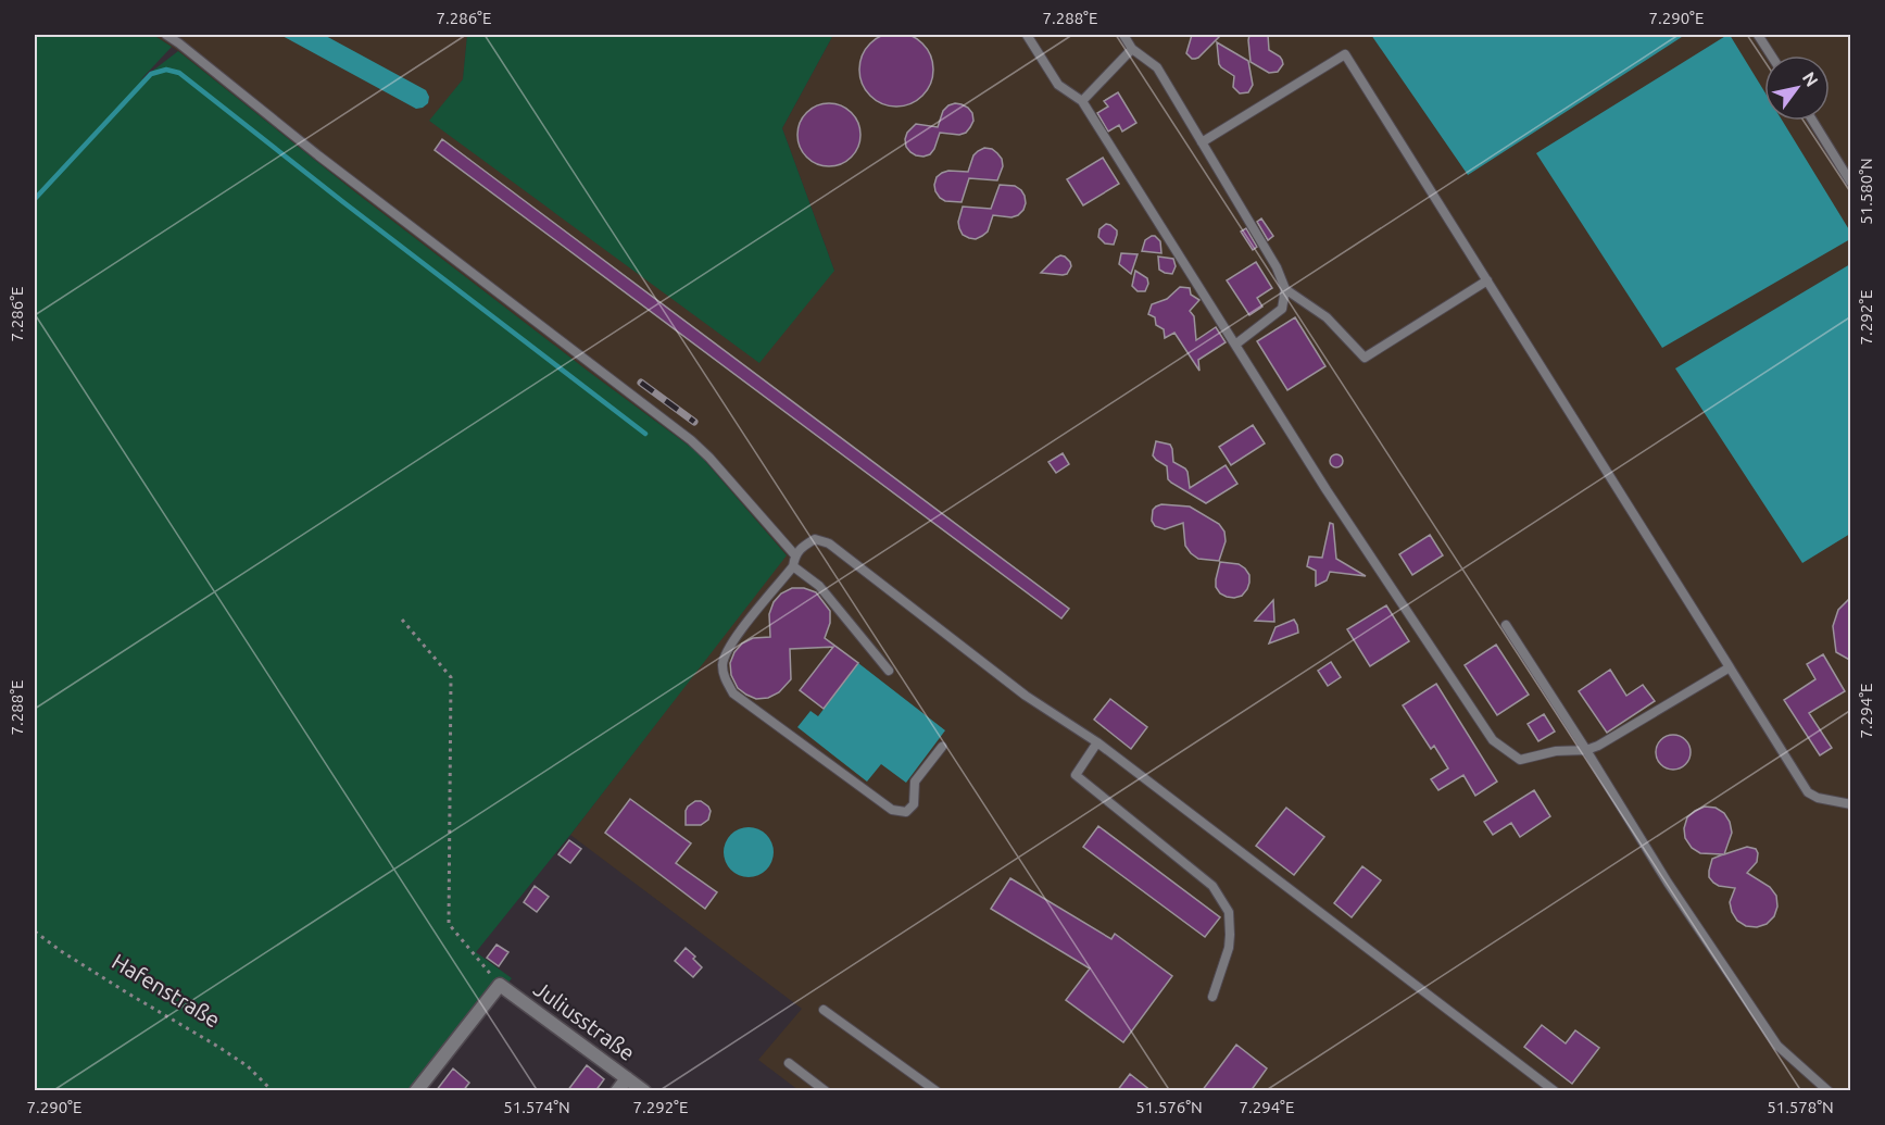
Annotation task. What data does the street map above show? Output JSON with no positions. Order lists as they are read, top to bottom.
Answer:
{
  "streets": {
    "street": ["Juliusstraße"],
    "path": ["Hafenstraße"]
  },
  "north": "top right",
  "coordinates": [
    "7.286°E",
    "7.288°E",
    "7.290°E",
    "51.580°N",
    "7.292°E",
    "7.294°E",
    "51.574°N",
    "51.576°N",
    "51.578°N"
  ]
}
